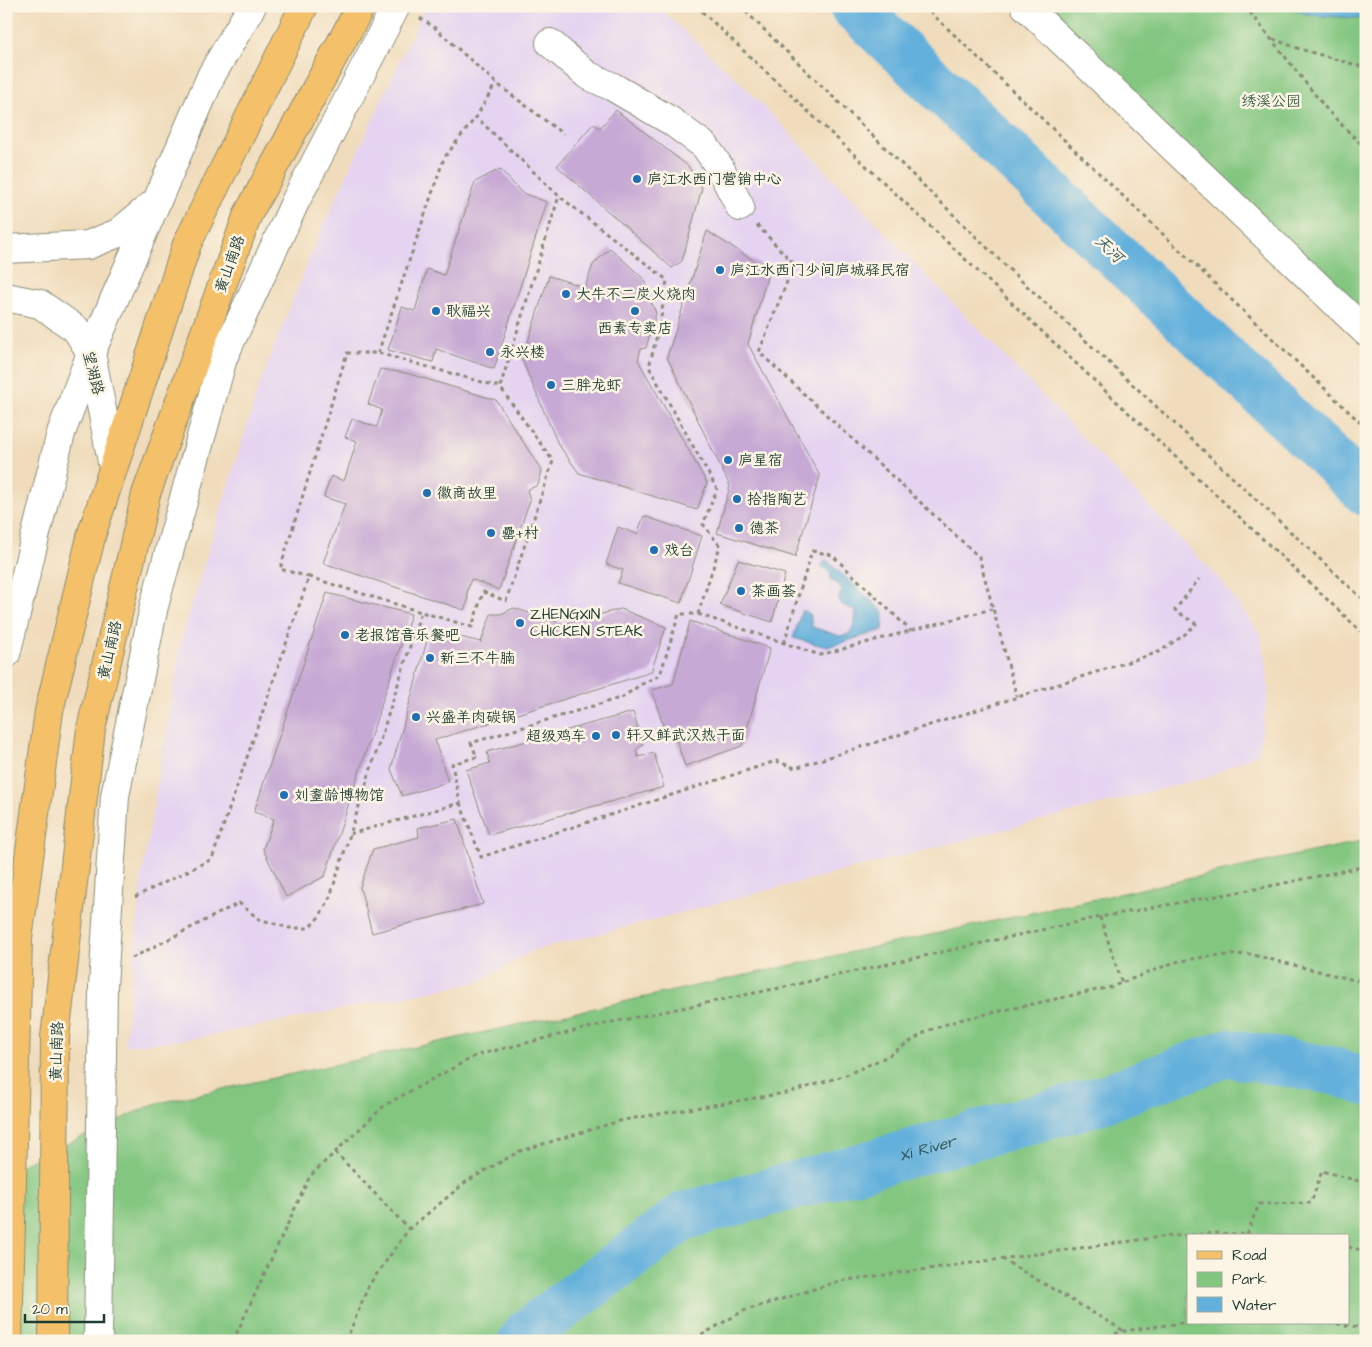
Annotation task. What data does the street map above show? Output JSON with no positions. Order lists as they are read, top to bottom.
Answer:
{
  "streets": {
    "main road": ["黄山南路"],
    "street": ["望湖路"]
  },
  "water": ["天河", "Xi River"],
  "parks": ["绣溪公园"],
  "places": [
    "庐江水西门营销中心",
    "庐江水西门少间庐城驿民宿",
    "大牛不二炭火烧肉",
    "耿福兴",
    "西素专卖店",
    "永兴楼",
    "三胖龙虾",
    "庐星宿",
    "徽商故里",
    "拾指陶艺",
    "德茶",
    "罍+村",
    "戏台",
    "茶画荟",
    "ZHENGXIN CHICKEN STEAK",
    "老报馆音乐餐吧",
    "新三不牛腩",
    "兴盛羊肉碳锅",
    "轩又鲜武汉热干面",
    "超级鸡车",
    "刘耋龄博物馆"
  ],
  "legend": ["Road", "Park", "Water"],
  "scale_bar": "20 m"
}
